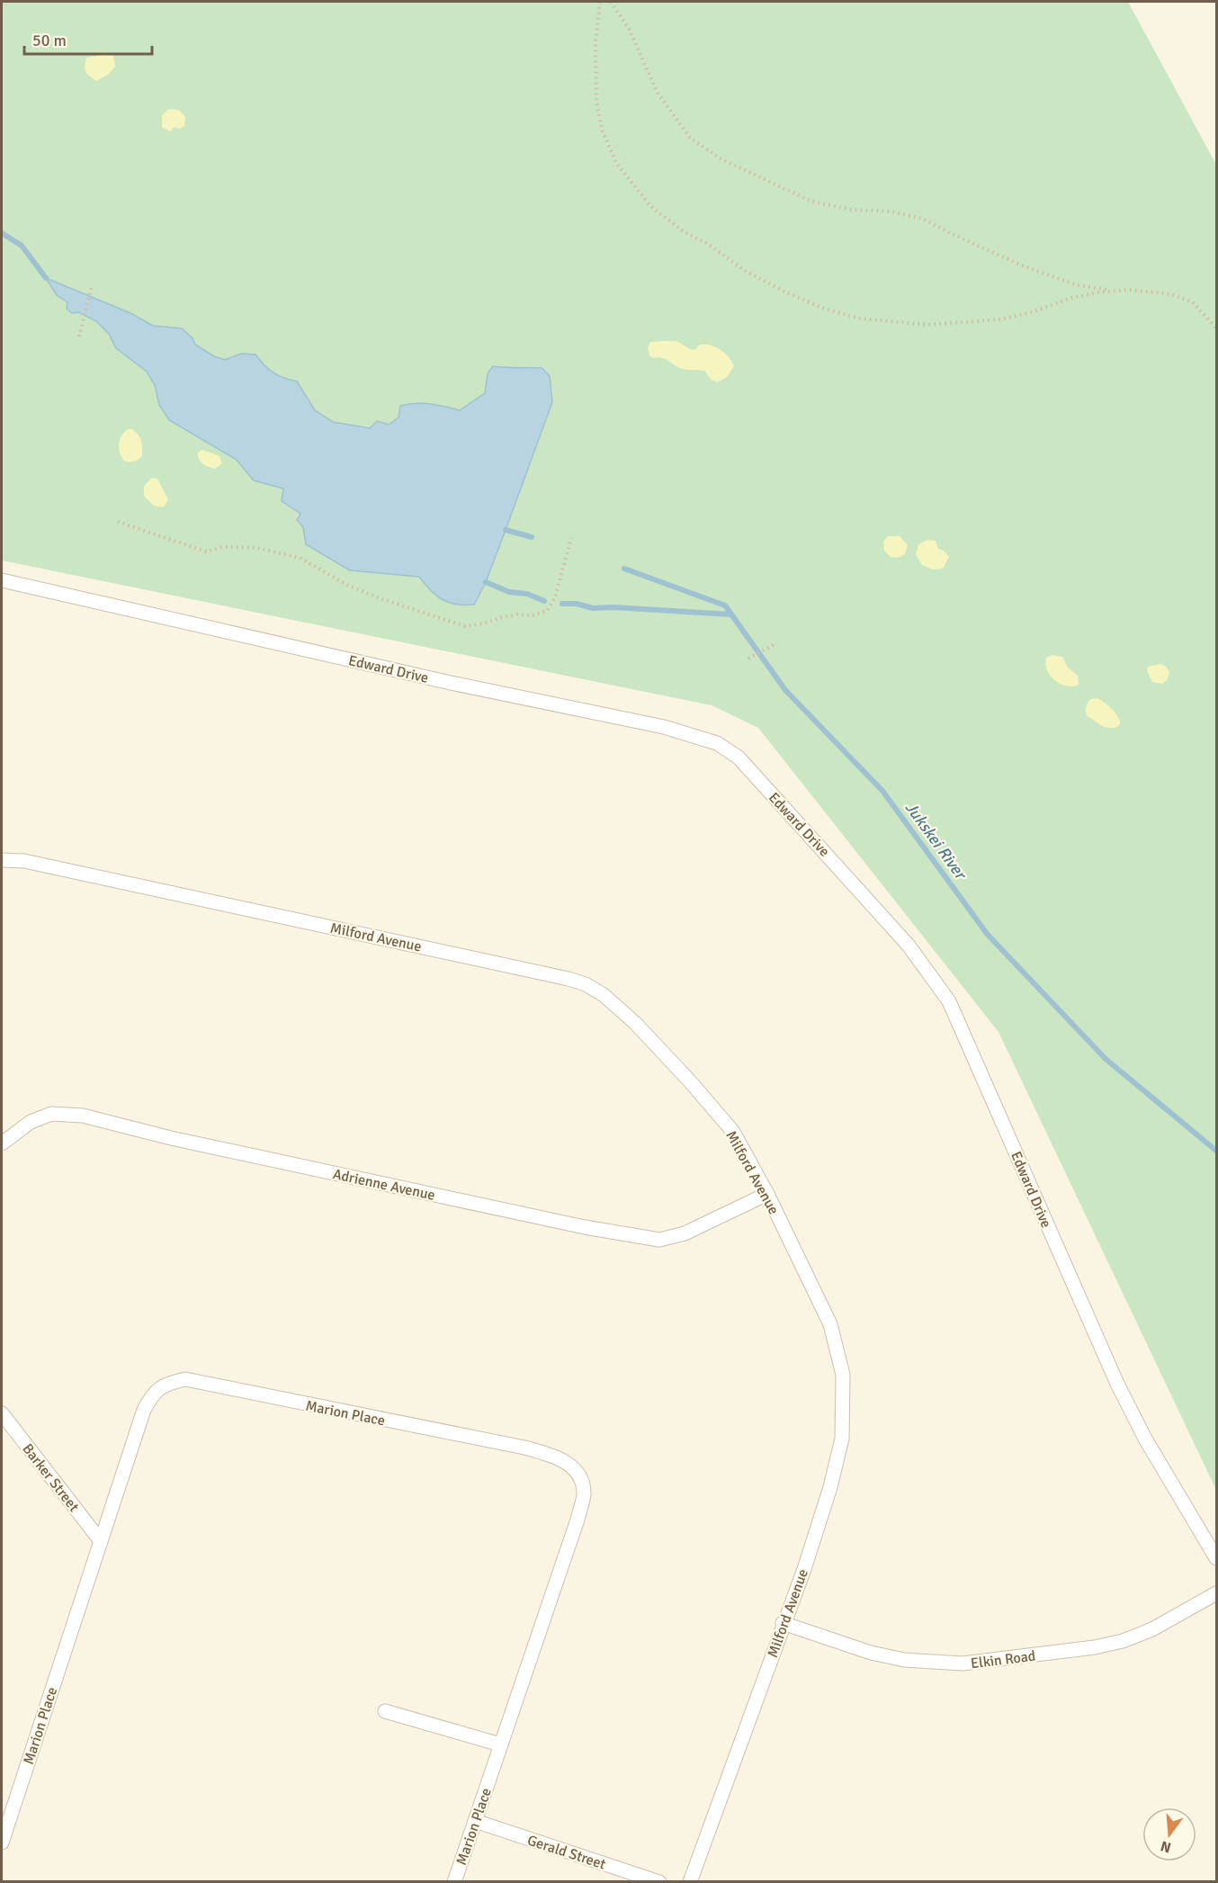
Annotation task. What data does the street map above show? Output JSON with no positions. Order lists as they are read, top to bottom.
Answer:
{
  "streets": {
    "street": [
      "Edward Drive",
      "Milford Avenue",
      "Adrienne Avenue",
      "Marion Place",
      "Barker Street",
      "Elkin Road",
      "Gerald Street"
    ]
  },
  "crossings": [
    ["Milford Avenue", "Adrienne Avenue"],
    ["Milford Avenue", "Elkin Road"],
    ["Marion Place", "Barker Street"],
    ["Marion Place", "Gerald Street"]
  ],
  "water": ["Jukskei River"],
  "scale_bar": "50 m",
  "north": "bottom"
}
